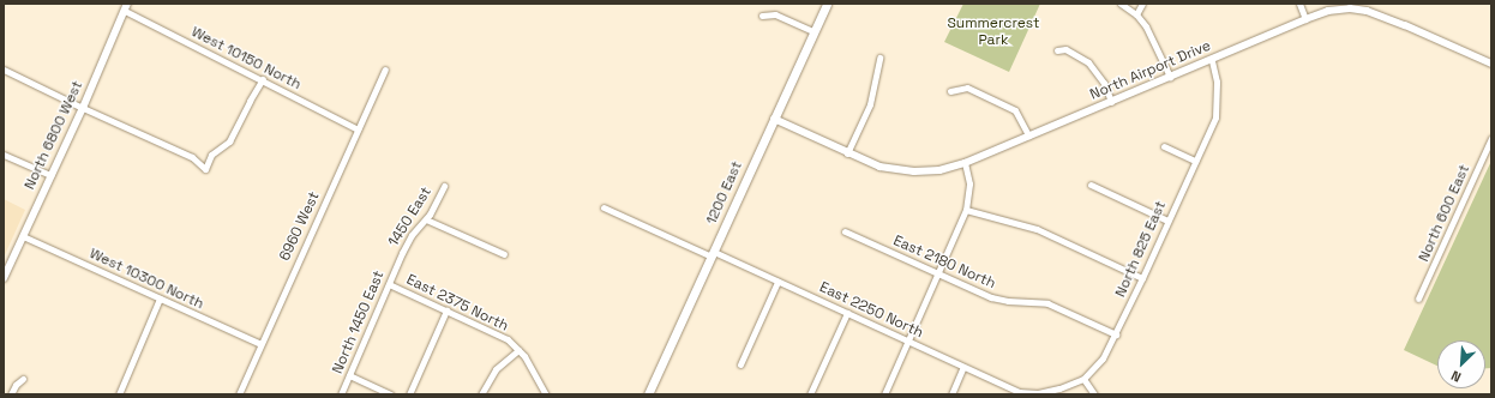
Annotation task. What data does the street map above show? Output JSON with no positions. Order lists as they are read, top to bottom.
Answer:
{
  "streets": {
    "main road": ["1200 East"],
    "street": [
      "West 10150 North",
      "North Airport Drive",
      "North 6800 West",
      "North 600 East",
      "1450 East",
      "6960 West",
      "North 825 East",
      "East 2180 North",
      "West 10300 North",
      "East 2375 North",
      "East 2250 North",
      "North 1450 East"
    ]
  },
  "crossings": [
    ["West 10150 North", "North 6800 West"],
    ["West 10150 North", "6960 West"],
    ["North Airport Drive", "1200 East"],
    ["North Airport Drive", "North 825 East"],
    ["North 6800 West", "West 10300 North"],
    ["1200 East", "East 2250 North"],
    ["1450 East", "North 1450 East"],
    ["6960 West", "West 10300 North"],
    ["North 825 East", "East 2180 North"],
    ["North 825 East", "East 2250 North"],
    ["East 2375 North", "North 1450 East"]
  ],
  "parks": ["Summercrest Park"],
  "north": "bottom left"
}
